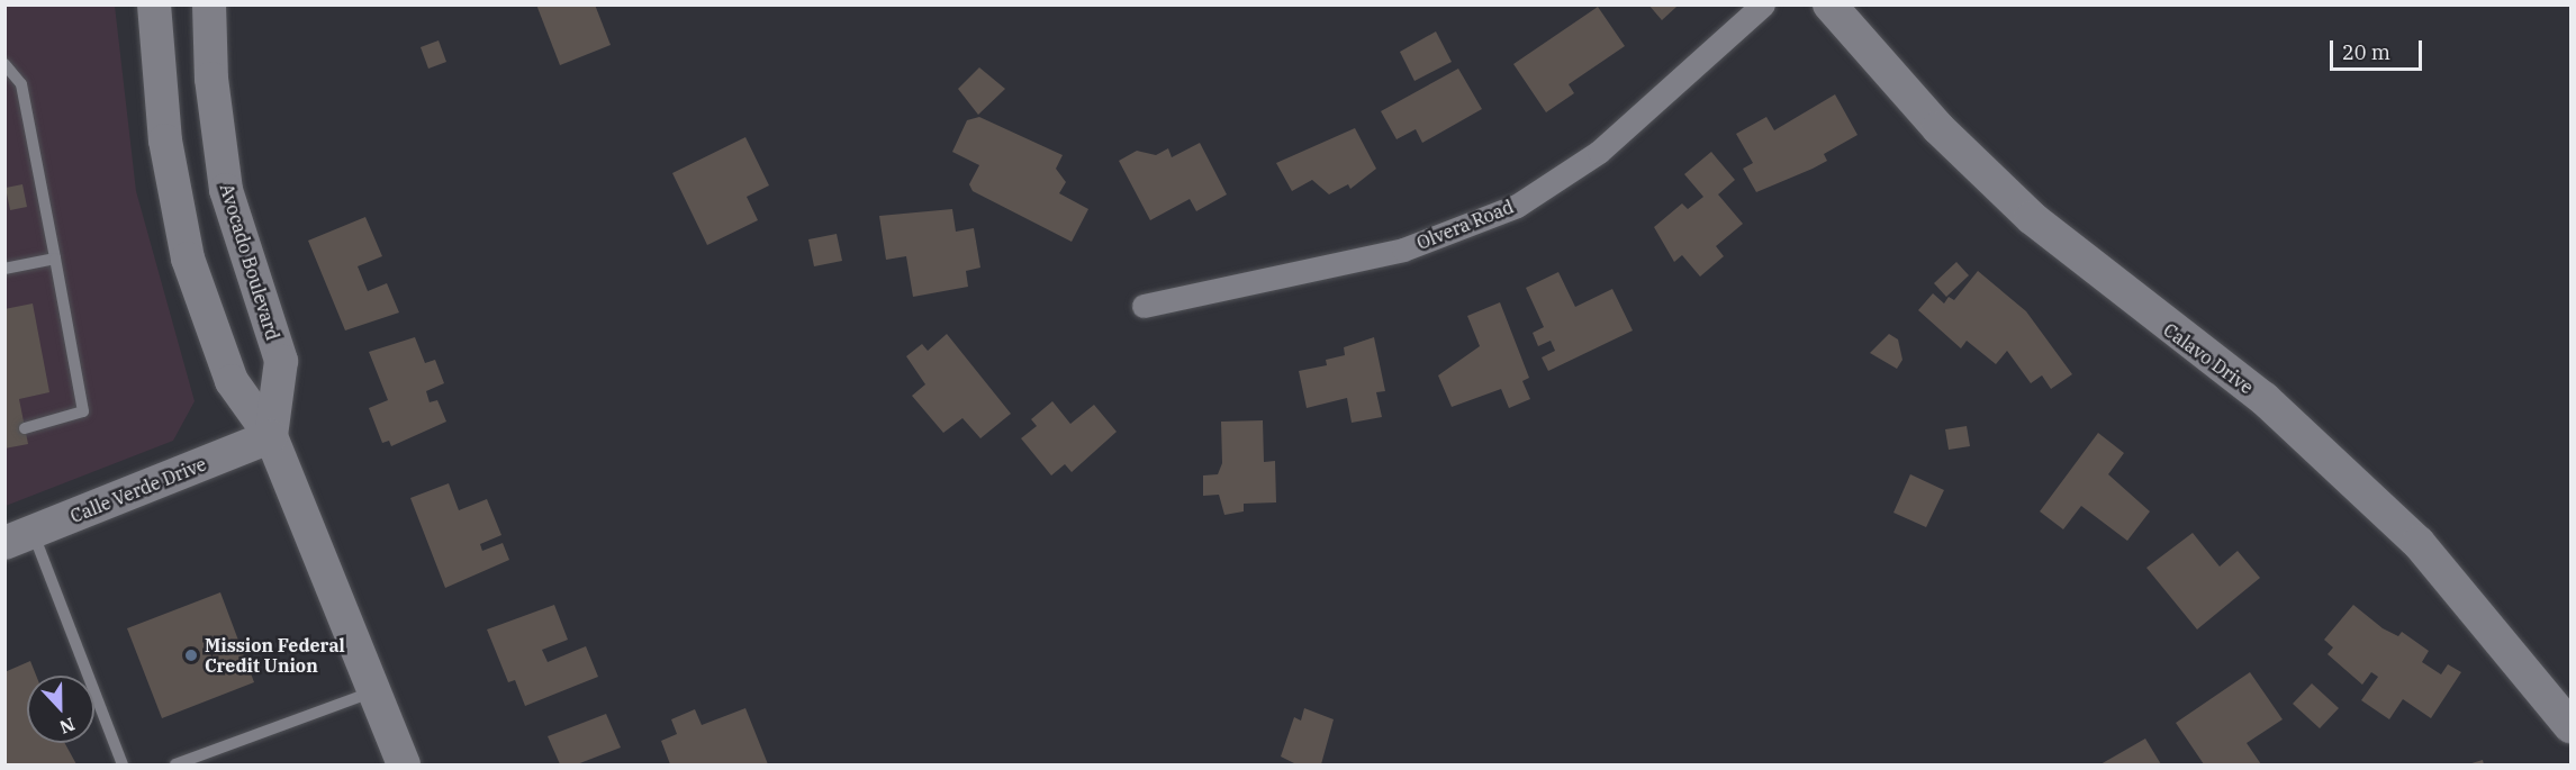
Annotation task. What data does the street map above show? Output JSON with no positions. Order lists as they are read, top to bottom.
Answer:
{
  "streets": {
    "main road": ["Avocado Boulevard", "Calavo Drive", "Calle Verde Drive"],
    "street": ["Olvera Road"]
  },
  "crossings": [
    ["Avocado Boulevard", "Calle Verde Drive"]
  ],
  "places": ["Mission Federal Credit Union"],
  "scale_bar": "20 m",
  "north": "bottom"
}
